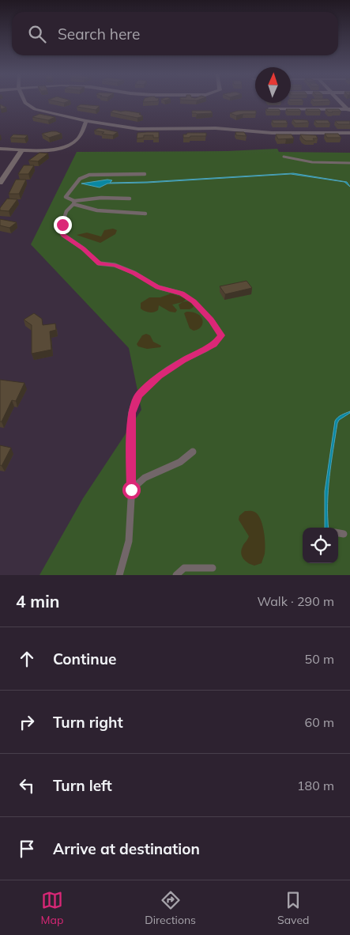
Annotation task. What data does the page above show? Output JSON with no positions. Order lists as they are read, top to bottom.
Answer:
{
  "north": "top",
  "page": {
    "search": "Search here",
    "heading": ["4 min", "Walk · 290 m"],
    "list": [
      ["Continue", "50 m"],
      ["Turn right", "60 m"],
      ["Turn left", "180 m"],
      "Arrive at destination"
    ],
    "nav": ["Map", "Directions", "Saved"]
  }
}
